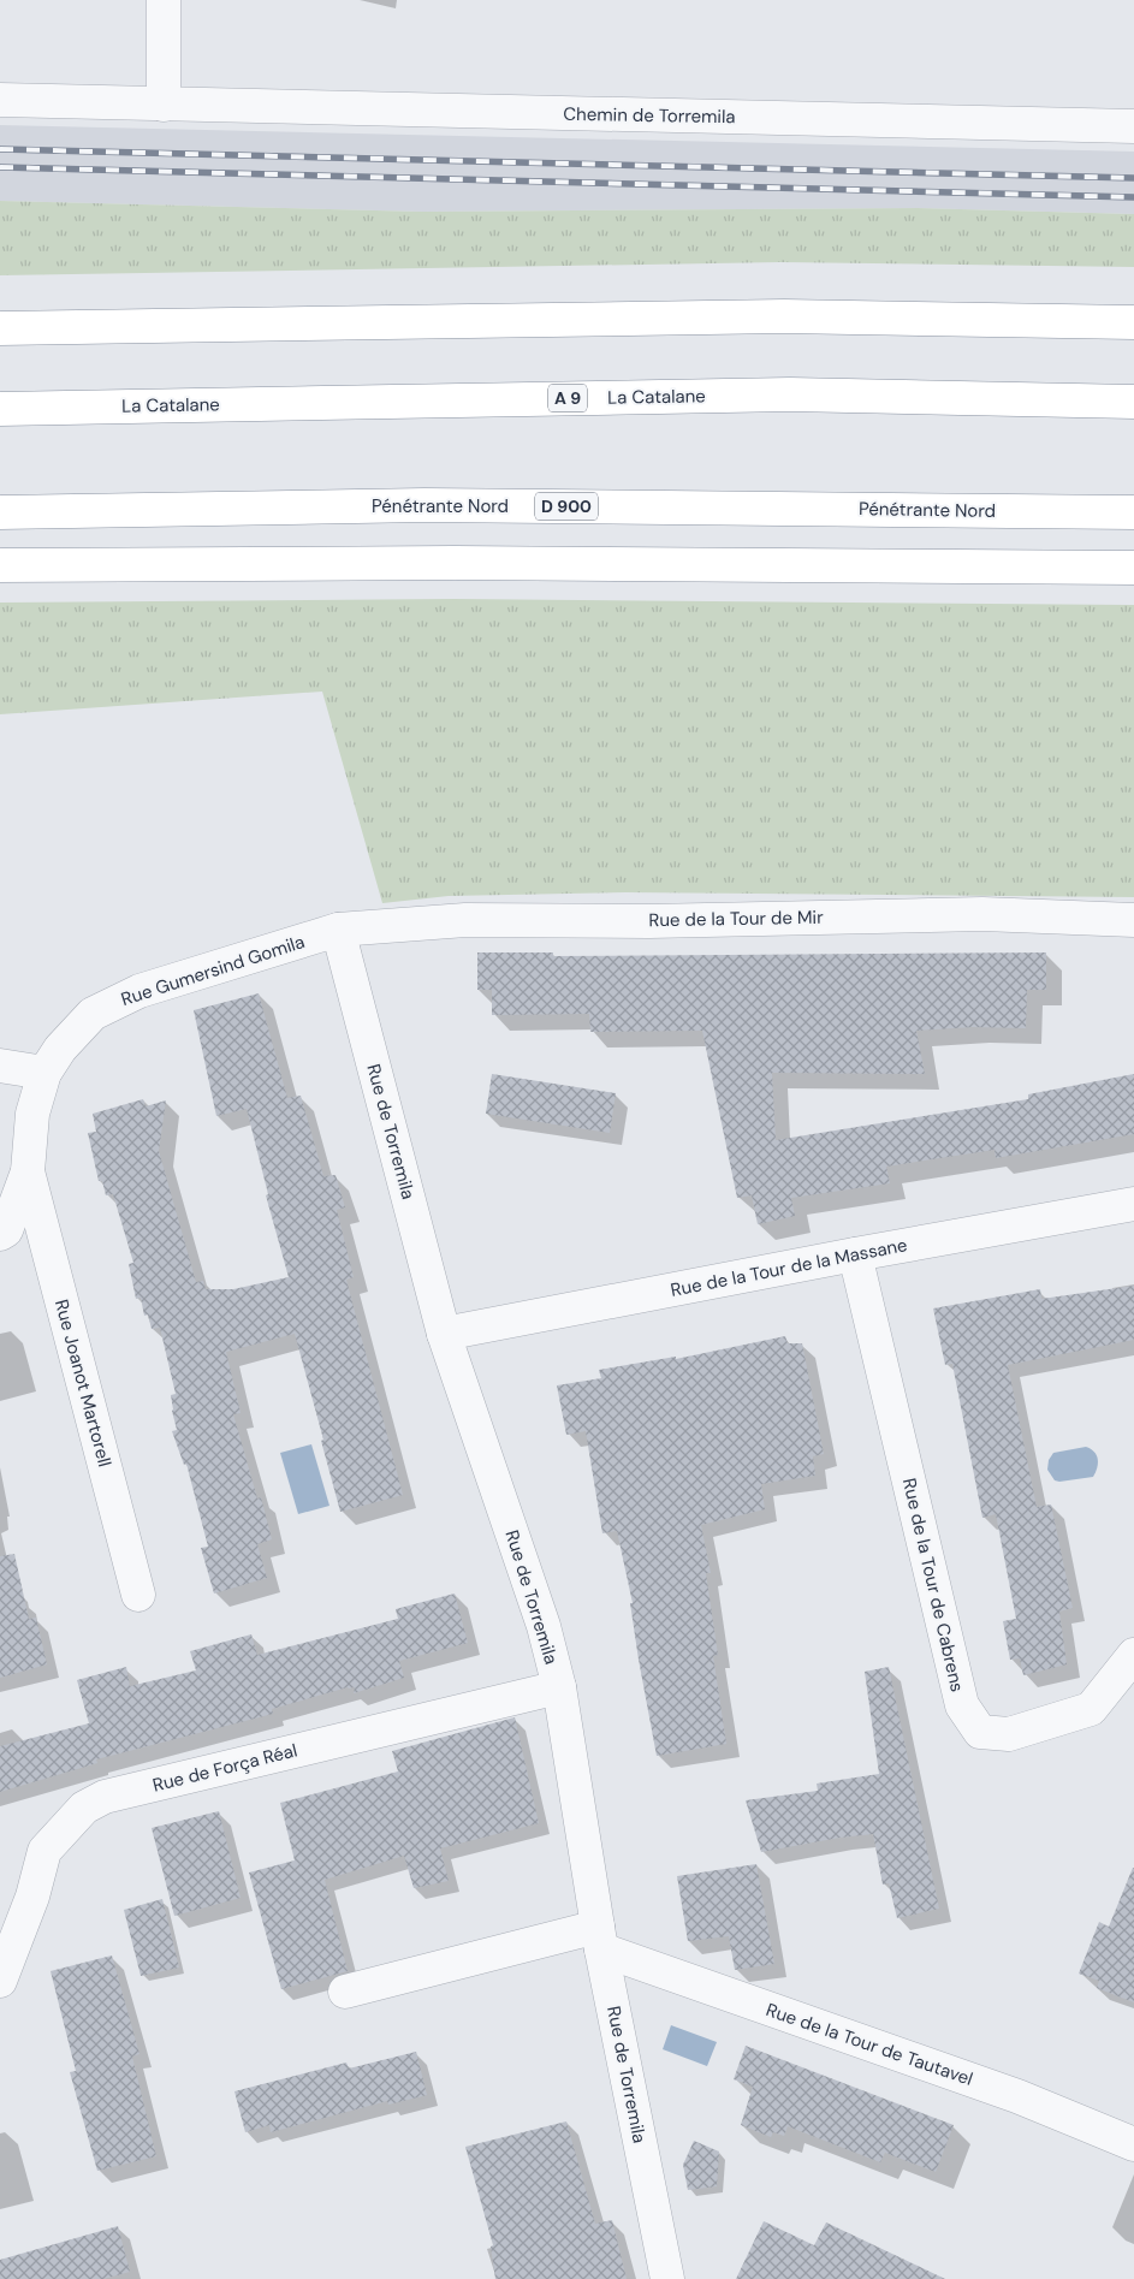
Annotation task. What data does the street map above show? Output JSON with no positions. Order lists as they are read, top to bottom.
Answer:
{
  "streets": {
    "highway": [
      "La Catalane",
      "A 9",
      "Pénétrante Nord",
      "D 900"
    ],
    "street": [
      "Chemin de Torremila",
      "Rue de la Tour de Mir",
      "Rue Gumersind Gomila",
      "Rue de Torremila",
      "Rue de la Tour de la Massane",
      "Rue Joanot Martorell",
      "Rue de la Tour de Cabrens",
      "Rue de Força Réal",
      "Rue de la Tour de Tautavel"
    ]
  },
  "crossings": [
    ["Rue de la Tour de Mir", "Rue Gumersind Gomila"],
    ["Rue de la Tour de Mir", "Rue de Torremila"],
    ["Rue Gumersind Gomila", "Rue de Torremila"],
    ["Rue Gumersind Gomila", "Rue Joanot Martorell"],
    ["Rue de Torremila", "Rue de la Tour de la Massane"],
    ["Rue de Torremila", "Rue de Força Réal"],
    ["Rue de Torremila", "Rue de la Tour de Tautavel"],
    ["Rue de la Tour de la Massane", "Rue de la Tour de Cabrens"]
  ]
}
